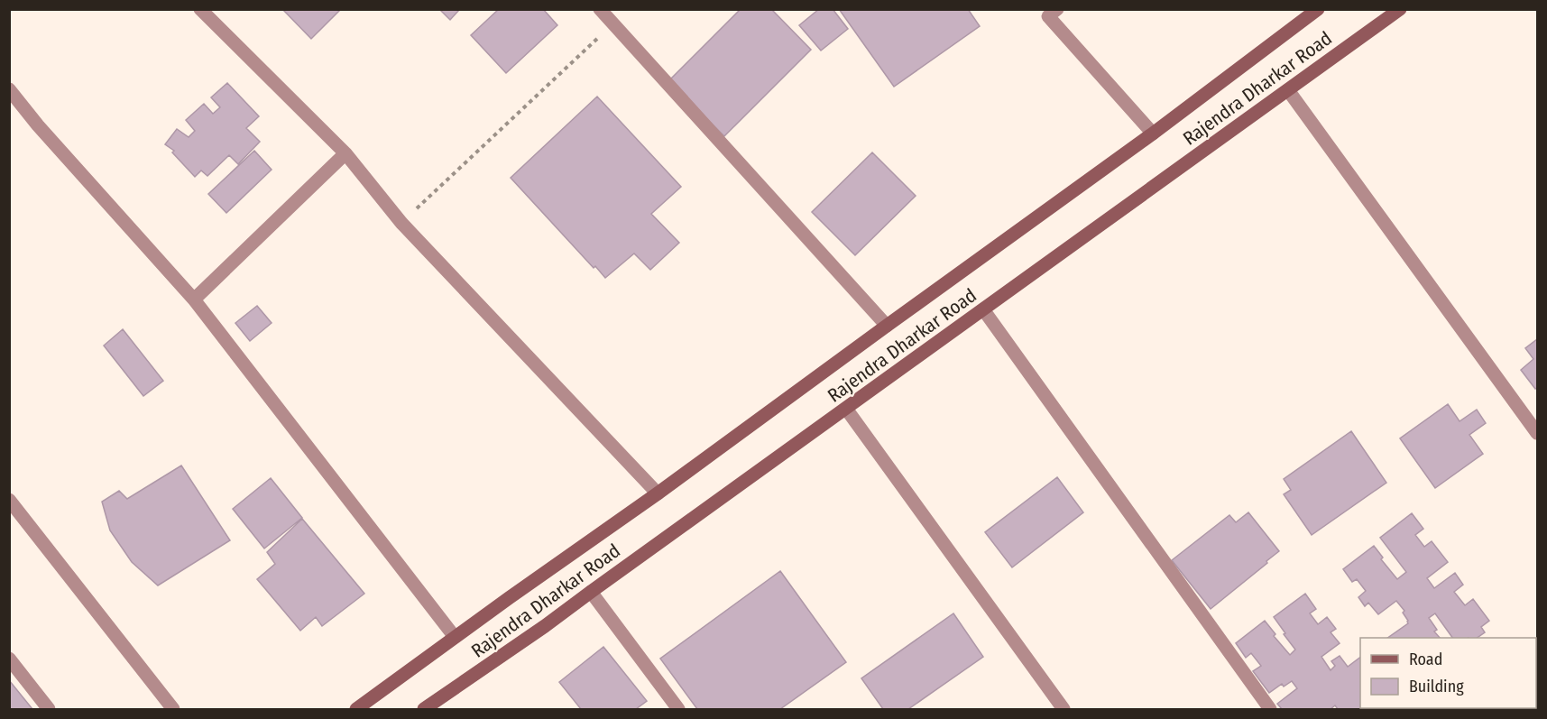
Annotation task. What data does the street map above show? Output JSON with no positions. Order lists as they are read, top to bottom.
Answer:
{
  "streets": {
    "main road": ["Rajendra Dharkar Road"]
  },
  "legend": ["Road", "Building"]
}
